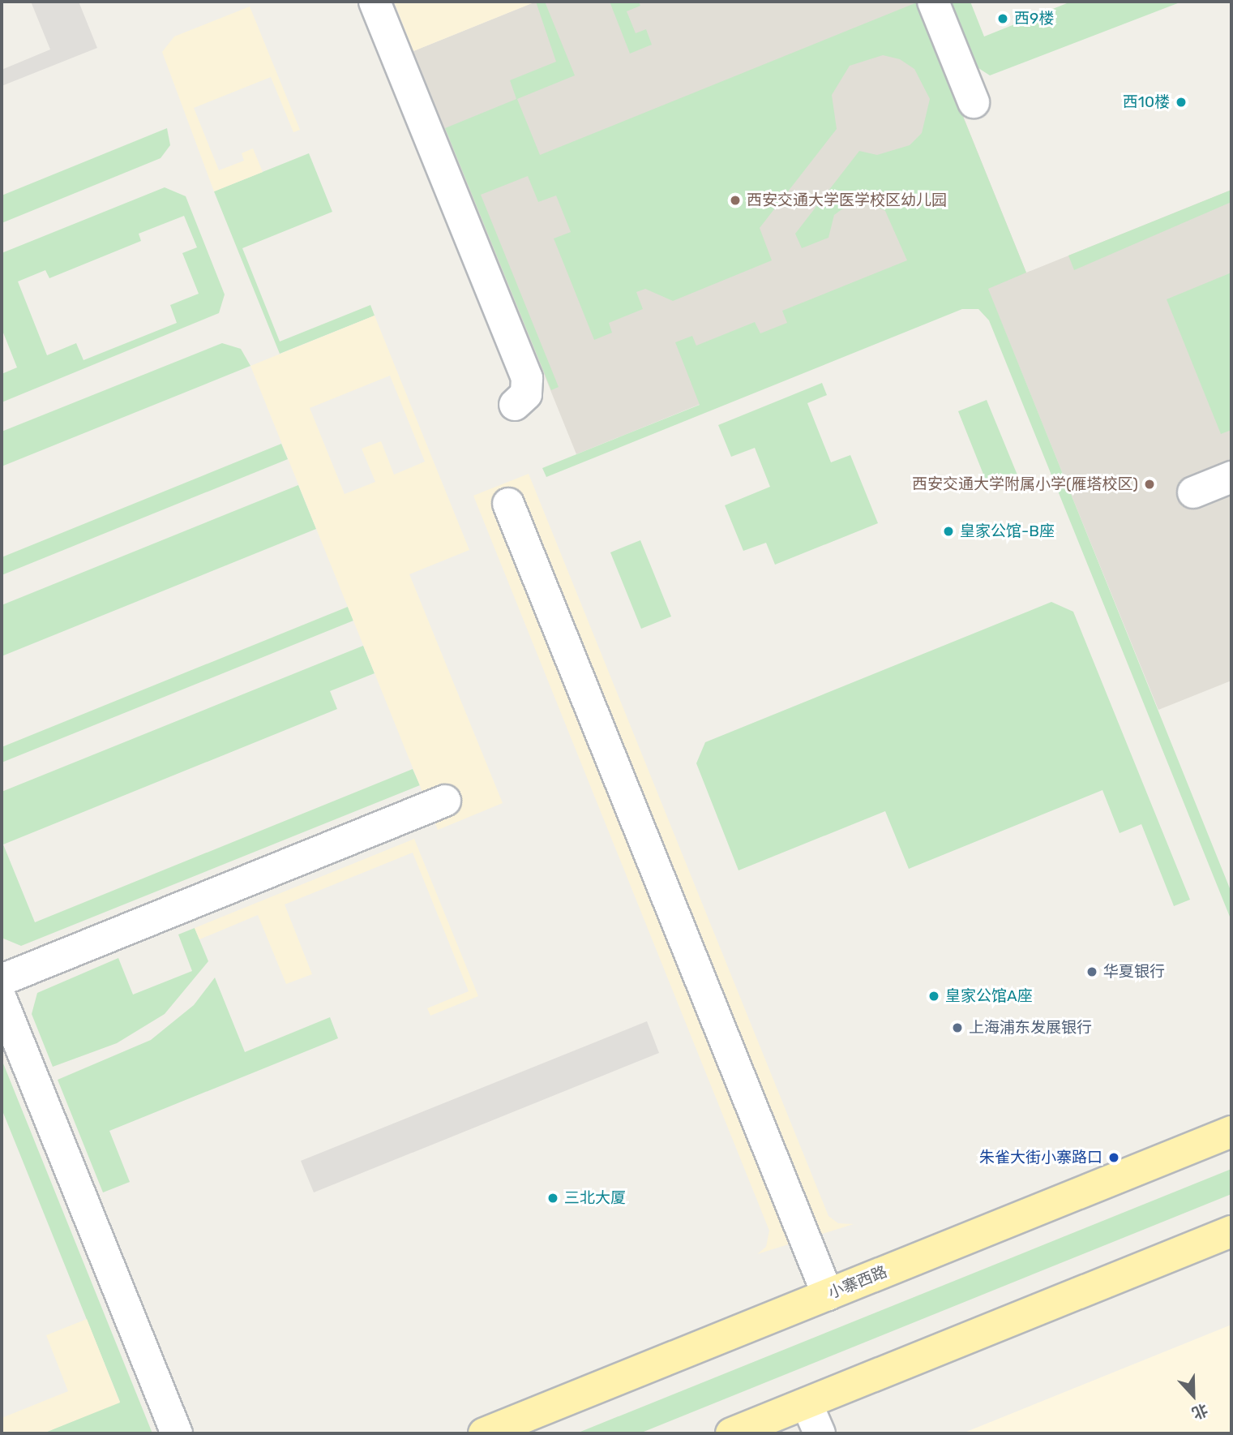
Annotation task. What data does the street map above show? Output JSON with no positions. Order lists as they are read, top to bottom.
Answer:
{
  "streets": {
    "main road": ["小寨西路"]
  },
  "places": [
    "西9楼",
    "西10楼",
    "西安交通大学医学校区幼儿园",
    "西安交通大学附属小学(雁塔校区)",
    "皇家公馆-B座",
    "华夏银行",
    "皇家公馆A座",
    "上海浦东发展银行",
    "朱雀大街小寨路口",
    "三北大厦"
  ],
  "north": "bottom"
}
